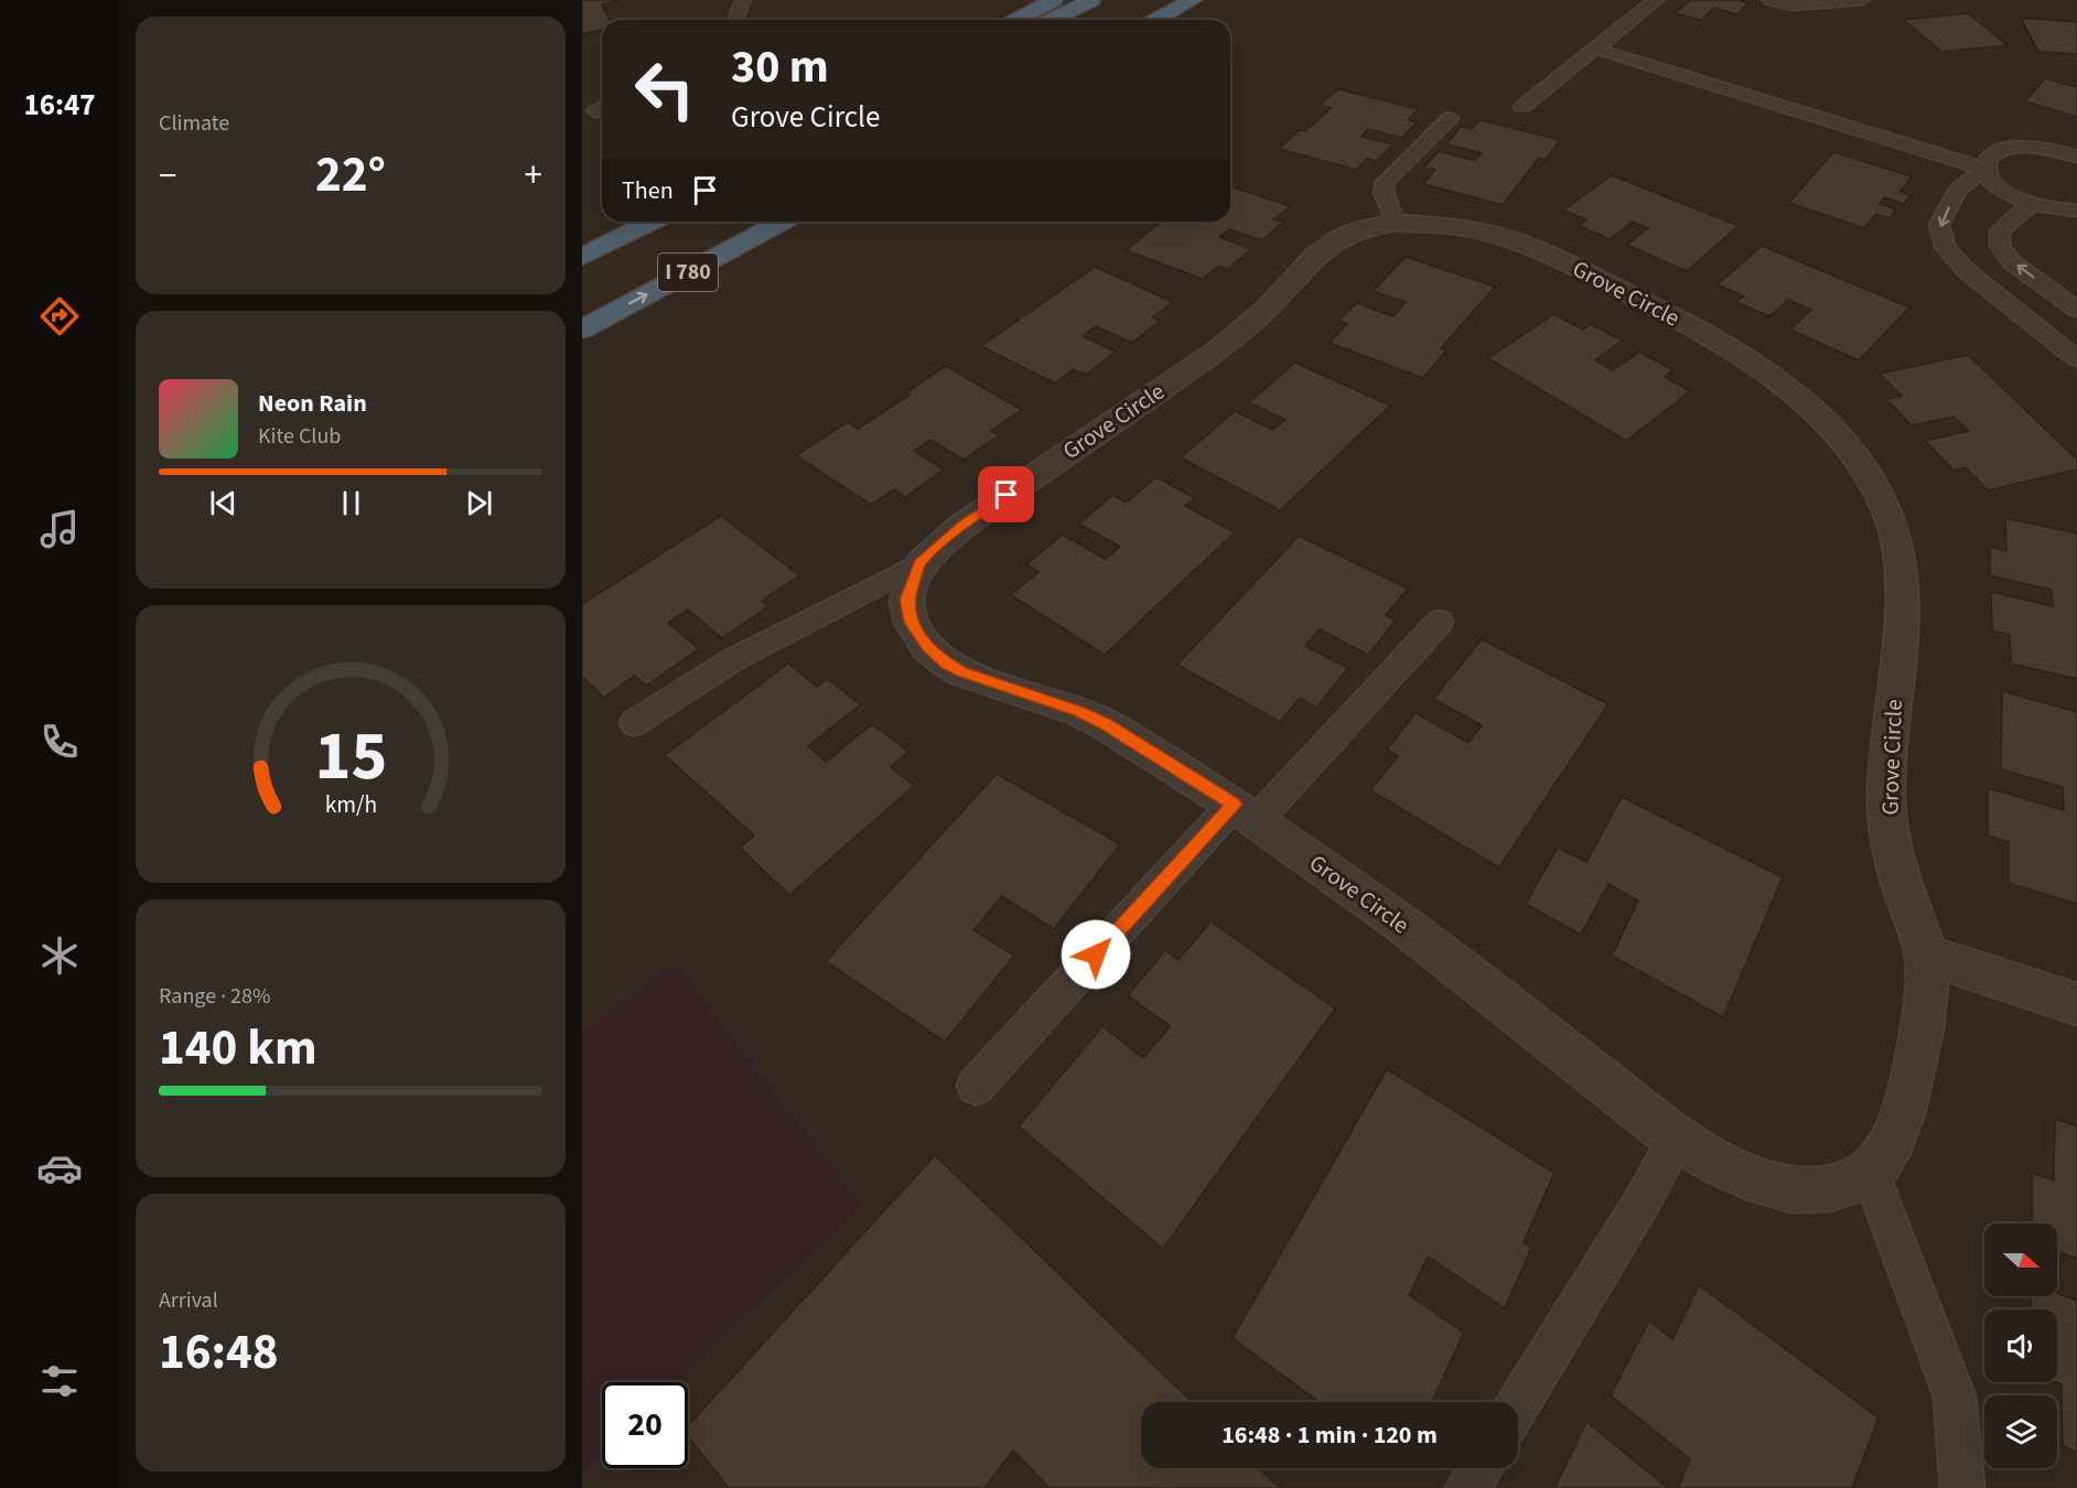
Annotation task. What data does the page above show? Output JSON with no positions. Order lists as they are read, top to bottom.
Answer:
{
  "streets": {
    "highway": ["I 780"],
    "street": ["Grove Circle"]
  },
  "north": "right",
  "page": {
    "tabs": "16:47",
    "tile": [
      "Climate",
      ["Range · 28%", "140 km"],
      ["Arrival", "16:48"]
    ],
    "turn": ["30 m", "Grove Circle"],
    "heat": ["−", "22°", "+"],
    "then": "Then",
    "song": ["Neon Rain", "Kite Club"],
    "limit": "20",
    "trip": "16:48 · 1 min · 120 m",
    "gauge": ["15", "km/h"]
  }
}
